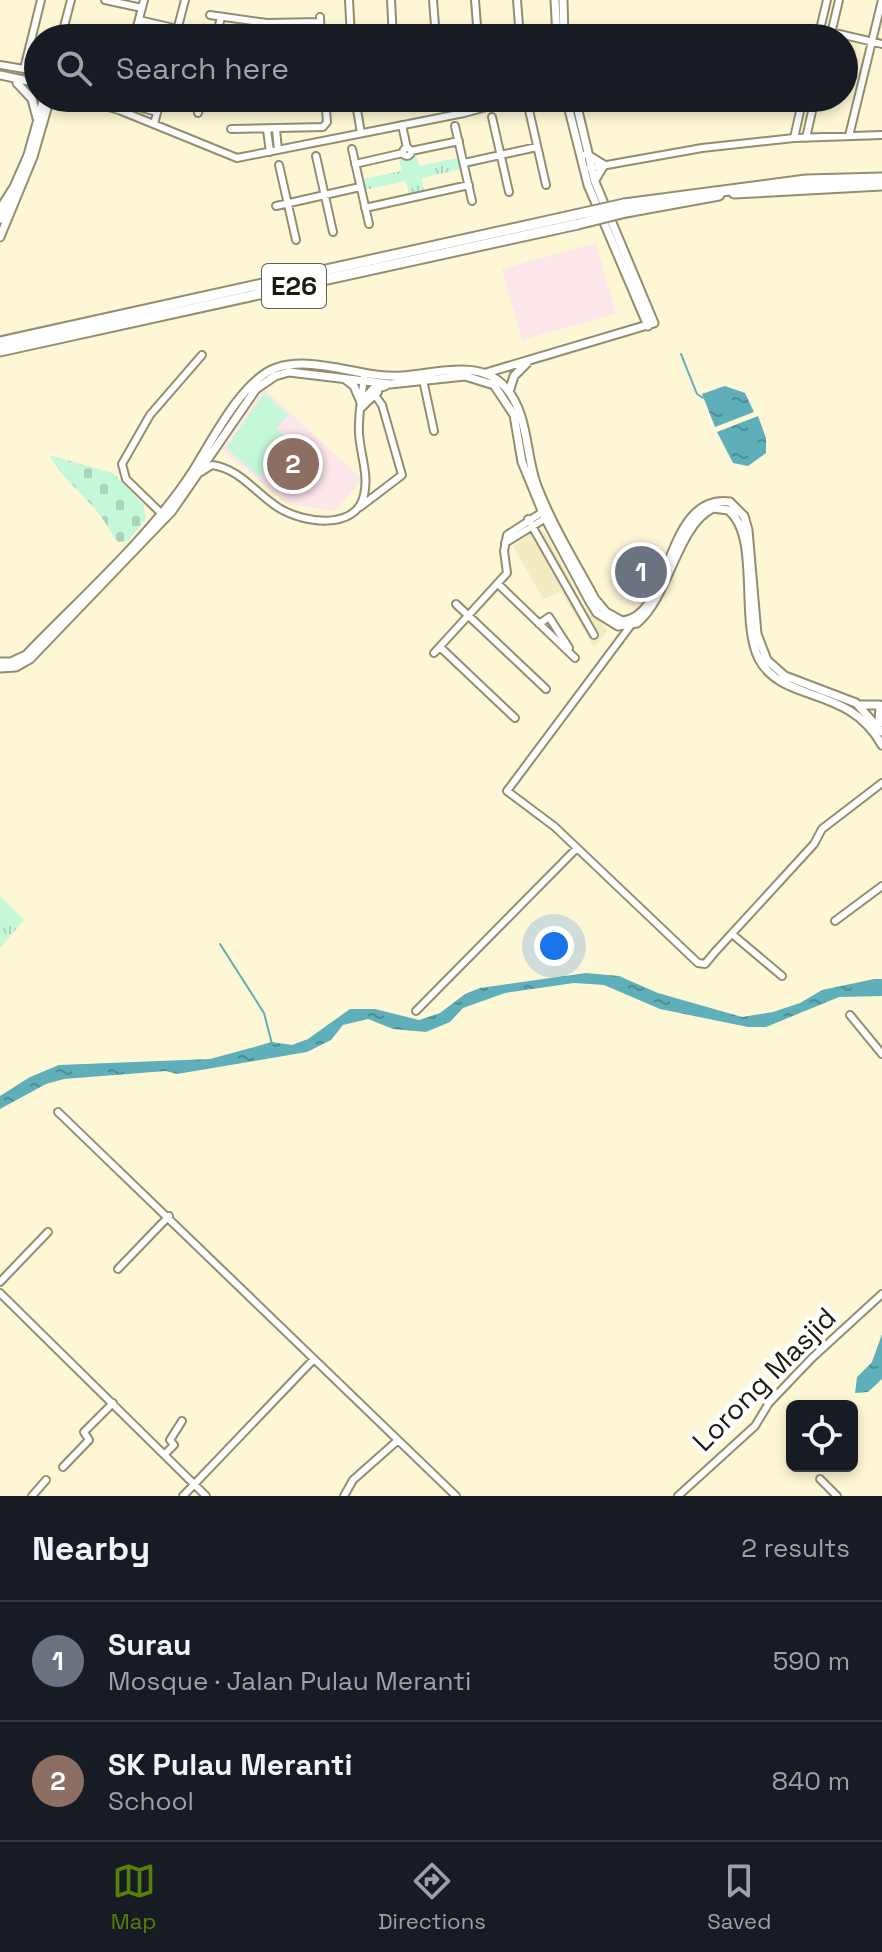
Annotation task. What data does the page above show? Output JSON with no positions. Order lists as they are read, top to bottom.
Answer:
{
  "streets": {
    "highway": ["E26"],
    "street": ["Lorong Masjid"]
  },
  "page": {
    "search": "Search here",
    "pins": ["2", "1"],
    "heading": ["Nearby", "2 results"],
    "list": [
      {
        "mark": "1",
        "name": "Surau",
        "note": "Mosque · Jalan Pulau Meranti",
        "value": "590 m"
      },
      {
        "mark": "2",
        "name": "SK Pulau Meranti",
        "note": "School",
        "value": "840 m"
      }
    ],
    "nav": ["Map", "Directions", "Saved"]
  }
}
